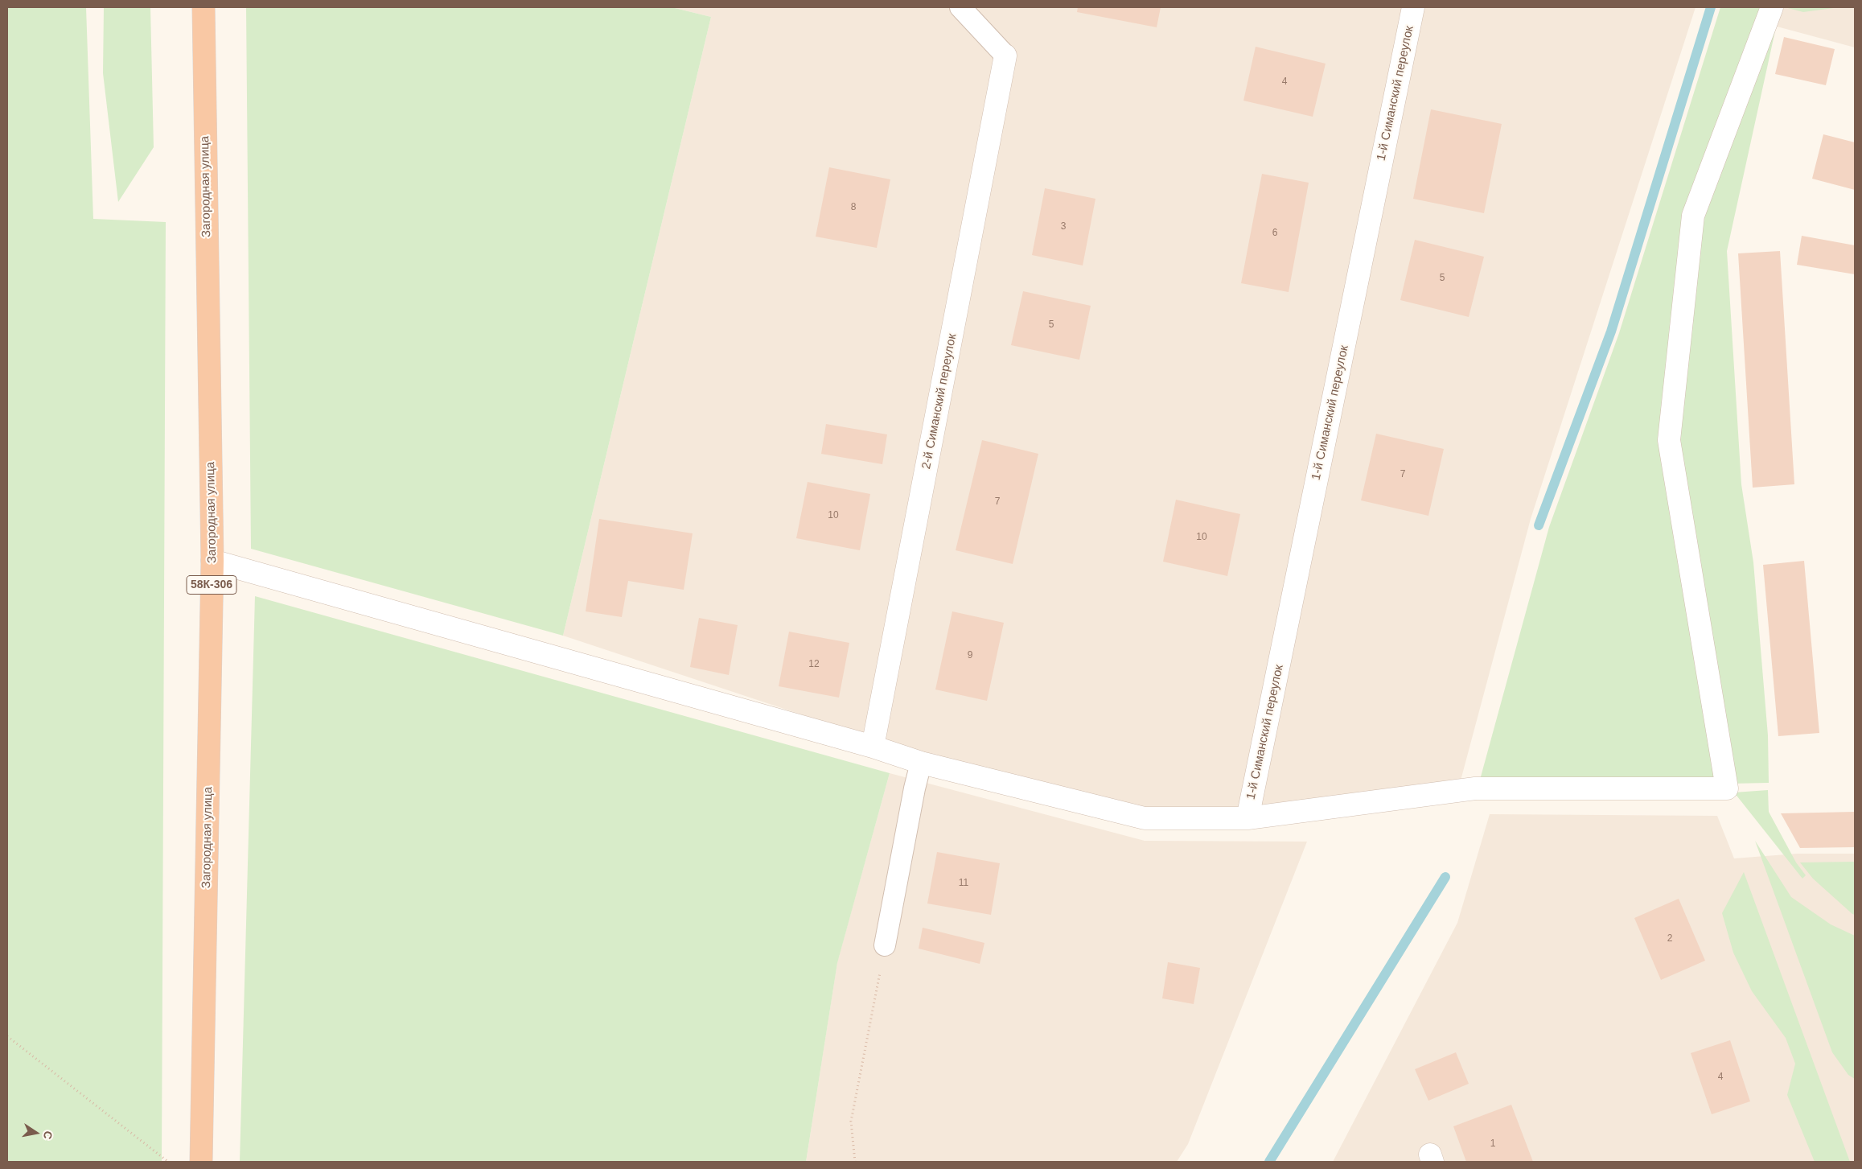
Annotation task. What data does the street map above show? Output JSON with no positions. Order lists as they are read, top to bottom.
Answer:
{
  "streets": {
    "highway": ["Загородная улица", "58К-306"],
    "street": ["1-й Симанский переулок", "2-й Симанский переулок"]
  },
  "house_numbers": [
    "4",
    "8",
    "3",
    "6",
    "5",
    "5",
    "7",
    "7",
    "10",
    "10",
    "9",
    "12",
    "11",
    "2",
    "4",
    "1"
  ],
  "north": "right"
}
